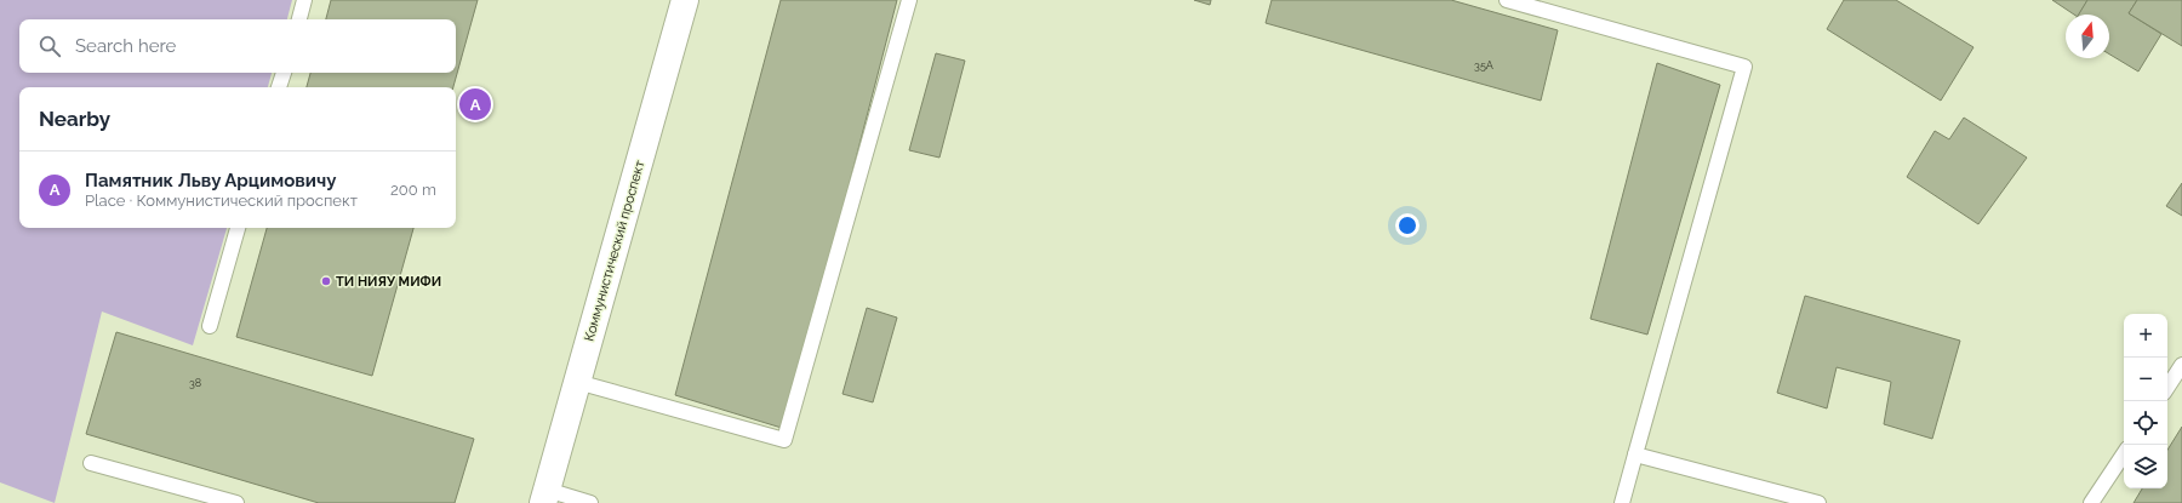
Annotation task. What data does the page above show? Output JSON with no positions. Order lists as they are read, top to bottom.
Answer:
{
  "streets": {
    "street": ["Коммунистический проспект"]
  },
  "places": ["ТИ НИЯУ МИФИ"],
  "house_numbers": ["35А", "38"],
  "north": "top",
  "page": {
    "search": "Search here",
    "pins": "A",
    "heading": "Nearby",
    "list": [
      {
        "mark": "A",
        "name": "Памятник Льву Арцимовичу",
        "note": "Place · Коммунистический проспект",
        "value": "200 m"
      }
    ],
    "map_buttons": ["+", "−"]
  }
}
